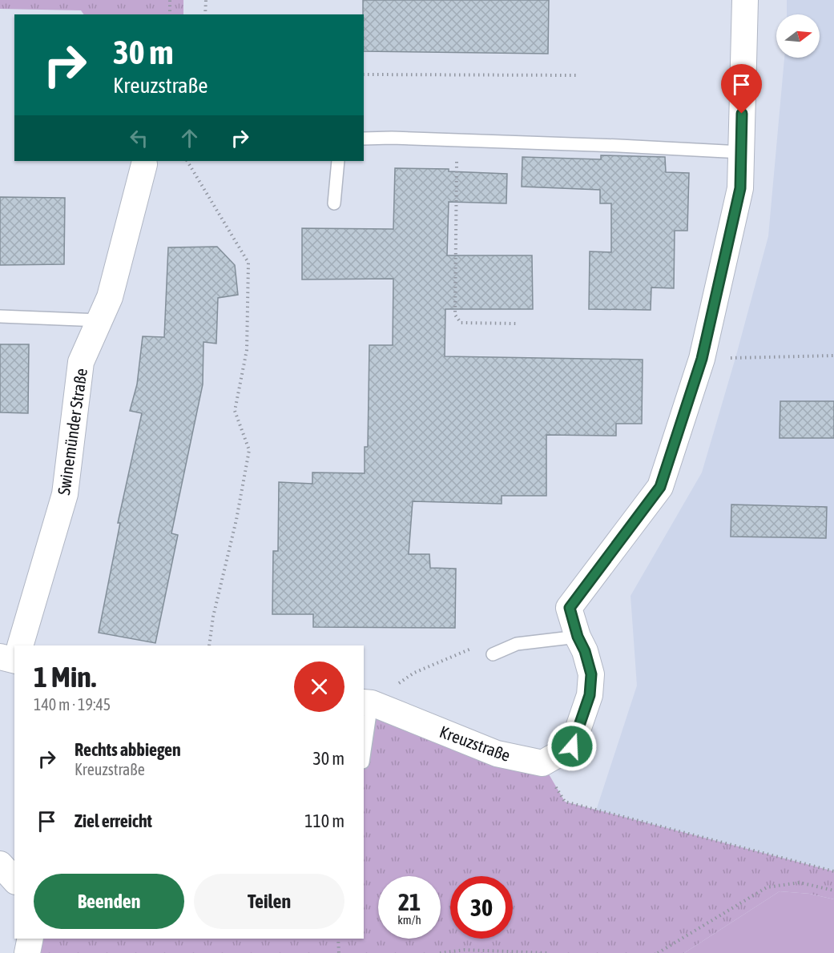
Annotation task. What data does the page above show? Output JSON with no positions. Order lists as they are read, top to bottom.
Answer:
{
  "streets": {
    "street": ["Swinemünder Straße", "Kreuzstraße"]
  },
  "north": "right",
  "page": {
    "turn": ["30 m", "Kreuzstraße"],
    "heading": ["1 Min.", "140 m · 19:45"],
    "list": [
      {
        "name": "Rechts abbiegen",
        "note": "Kreuzstraße",
        "value": "30 m"
      },
      {
        "name": "Ziel erreicht",
        "value": "110 m"
      }
    ],
    "buttons": ["Beenden", "Teilen"],
    "speed": "21 km/h",
    "limit": "30"
  }
}
